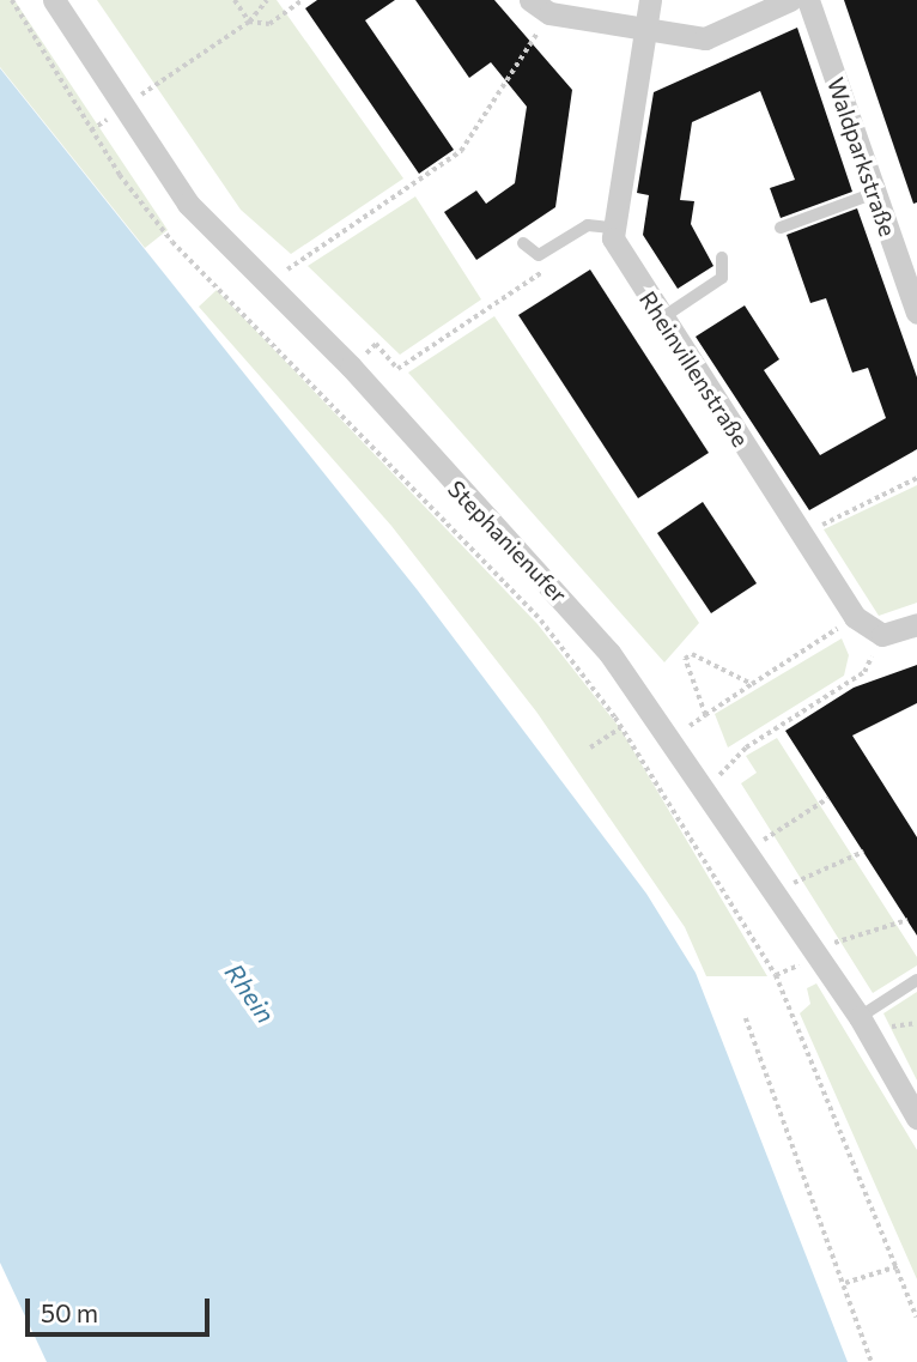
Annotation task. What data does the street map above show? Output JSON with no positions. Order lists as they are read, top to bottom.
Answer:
{
  "streets": {
    "street": ["Waldparkstraße", "Rheinvillenstraße", "Stephanienufer"]
  },
  "water": ["Rhein"],
  "scale_bar": "50 m"
}
